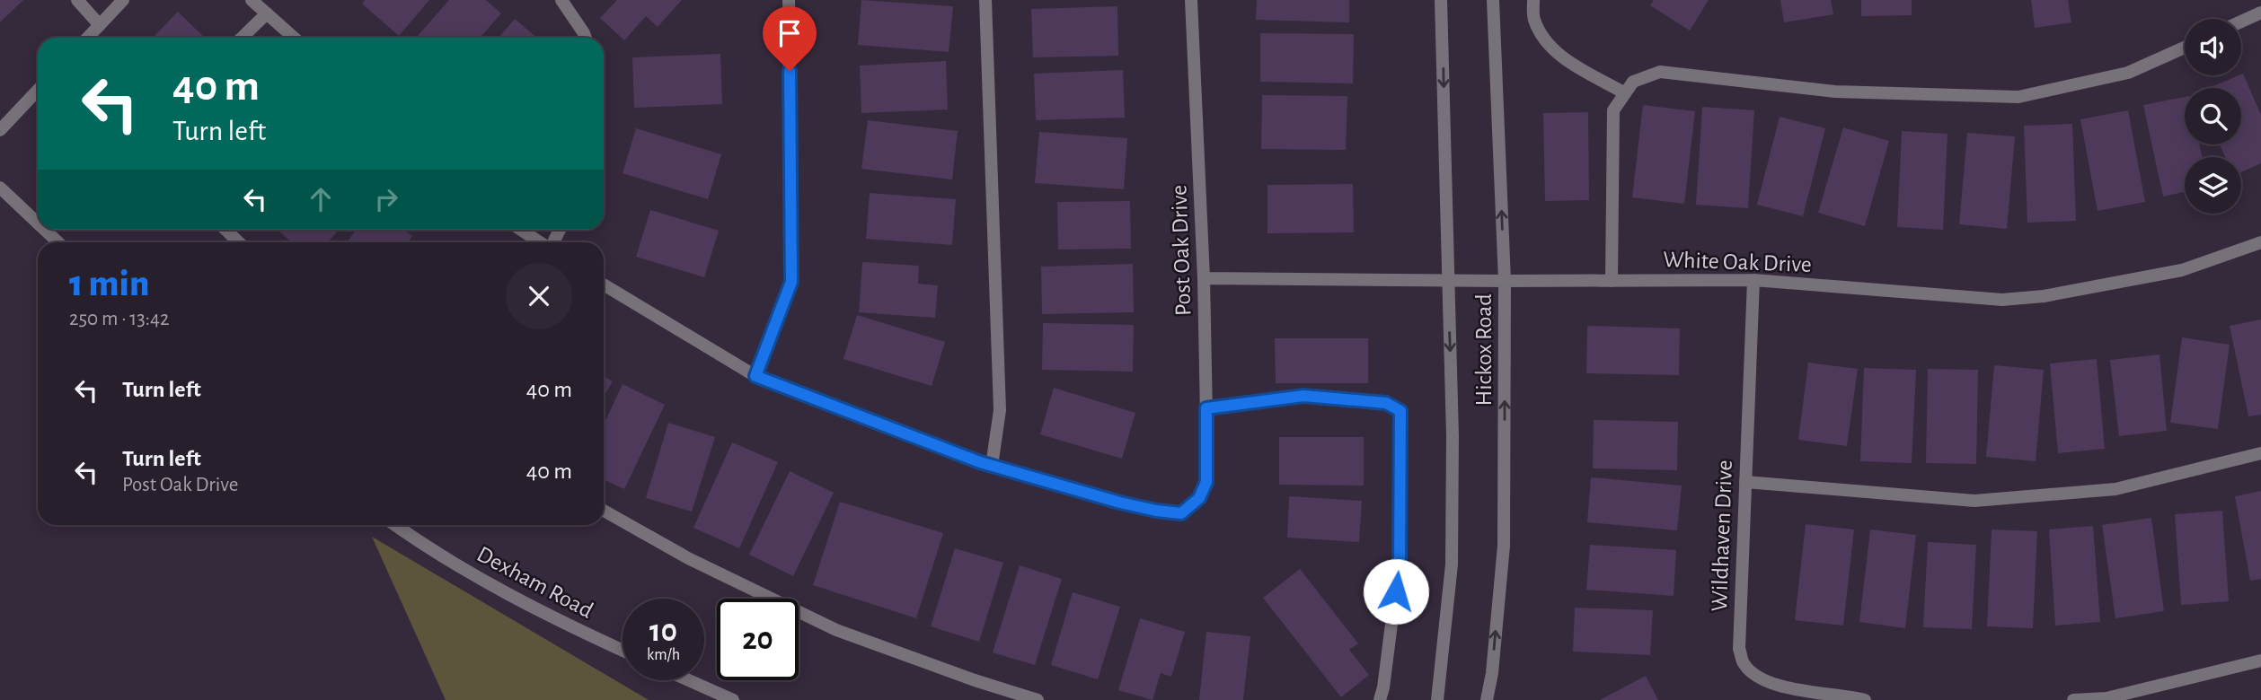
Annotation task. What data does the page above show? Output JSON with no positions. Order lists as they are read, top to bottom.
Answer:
{
  "streets": {
    "street": [
      "Post Oak Drive",
      "White Oak Drive",
      "Hickox Road",
      "Wildhaven Drive",
      "Dexham Road"
    ]
  },
  "crossings": [
    ["Post Oak Drive", "White Oak Drive"],
    ["White Oak Drive", "Hickox Road"],
    ["White Oak Drive", "Wildhaven Drive"]
  ],
  "page": {
    "turn": ["40 m", "Turn left"],
    "heading": ["1 min", "250 m · 13:42"],
    "list": [
      {
        "name": "Turn left",
        "value": "40 m"
      },
      {
        "name": "Turn left",
        "note": "Post Oak Drive",
        "value": "40 m"
      }
    ],
    "speed": "10 km/h",
    "limit": "20"
  }
}
